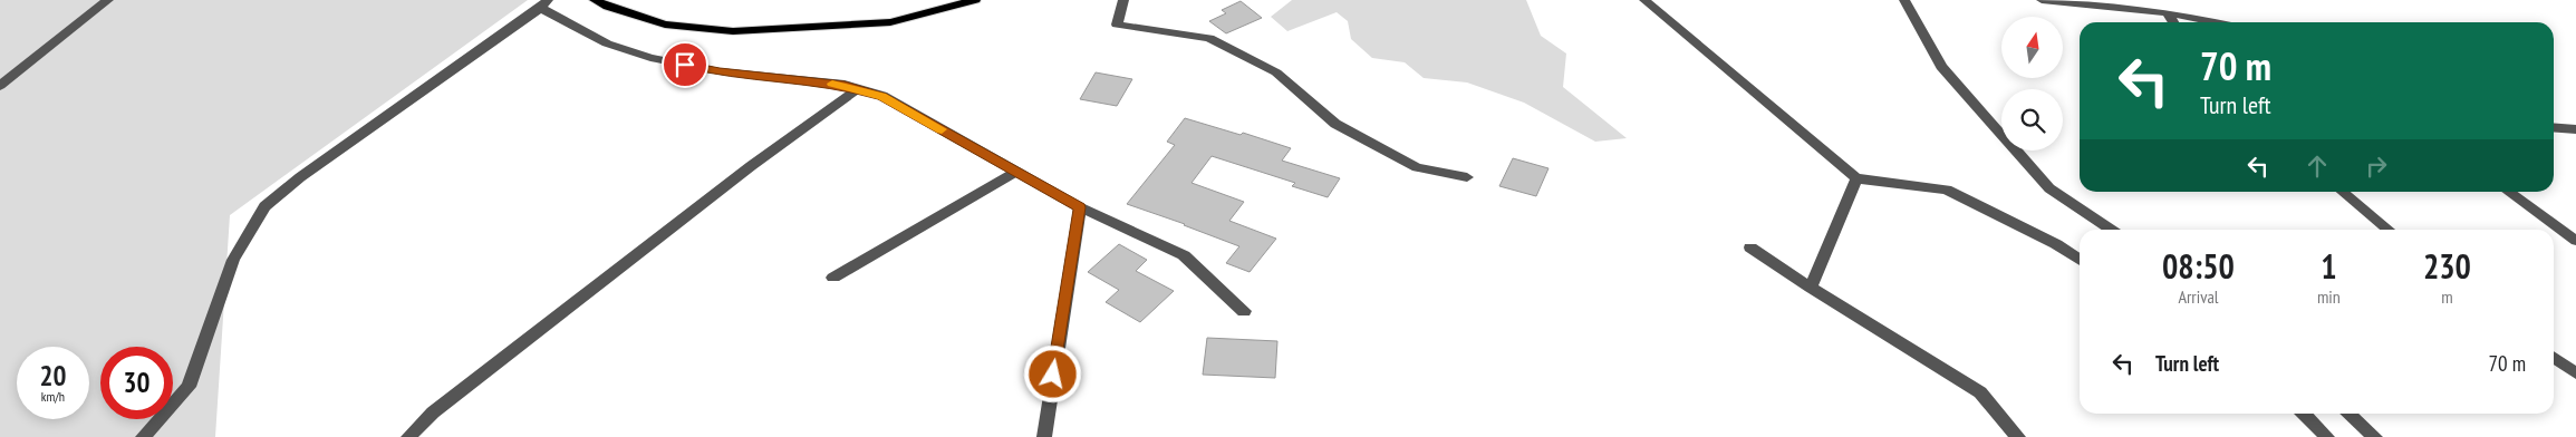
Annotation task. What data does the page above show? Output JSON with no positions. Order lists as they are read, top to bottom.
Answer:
{
  "north": "top",
  "page": {
    "turn": ["70 m", "Turn left"],
    "eta": [
      "08:50",
      "Arrival",
      "1",
      "min",
      "230",
      "m"
    ],
    "list": [
      {
        "name": "Turn left",
        "value": "70 m"
      }
    ],
    "speed": "20 km/h",
    "limit": "30"
  }
}
